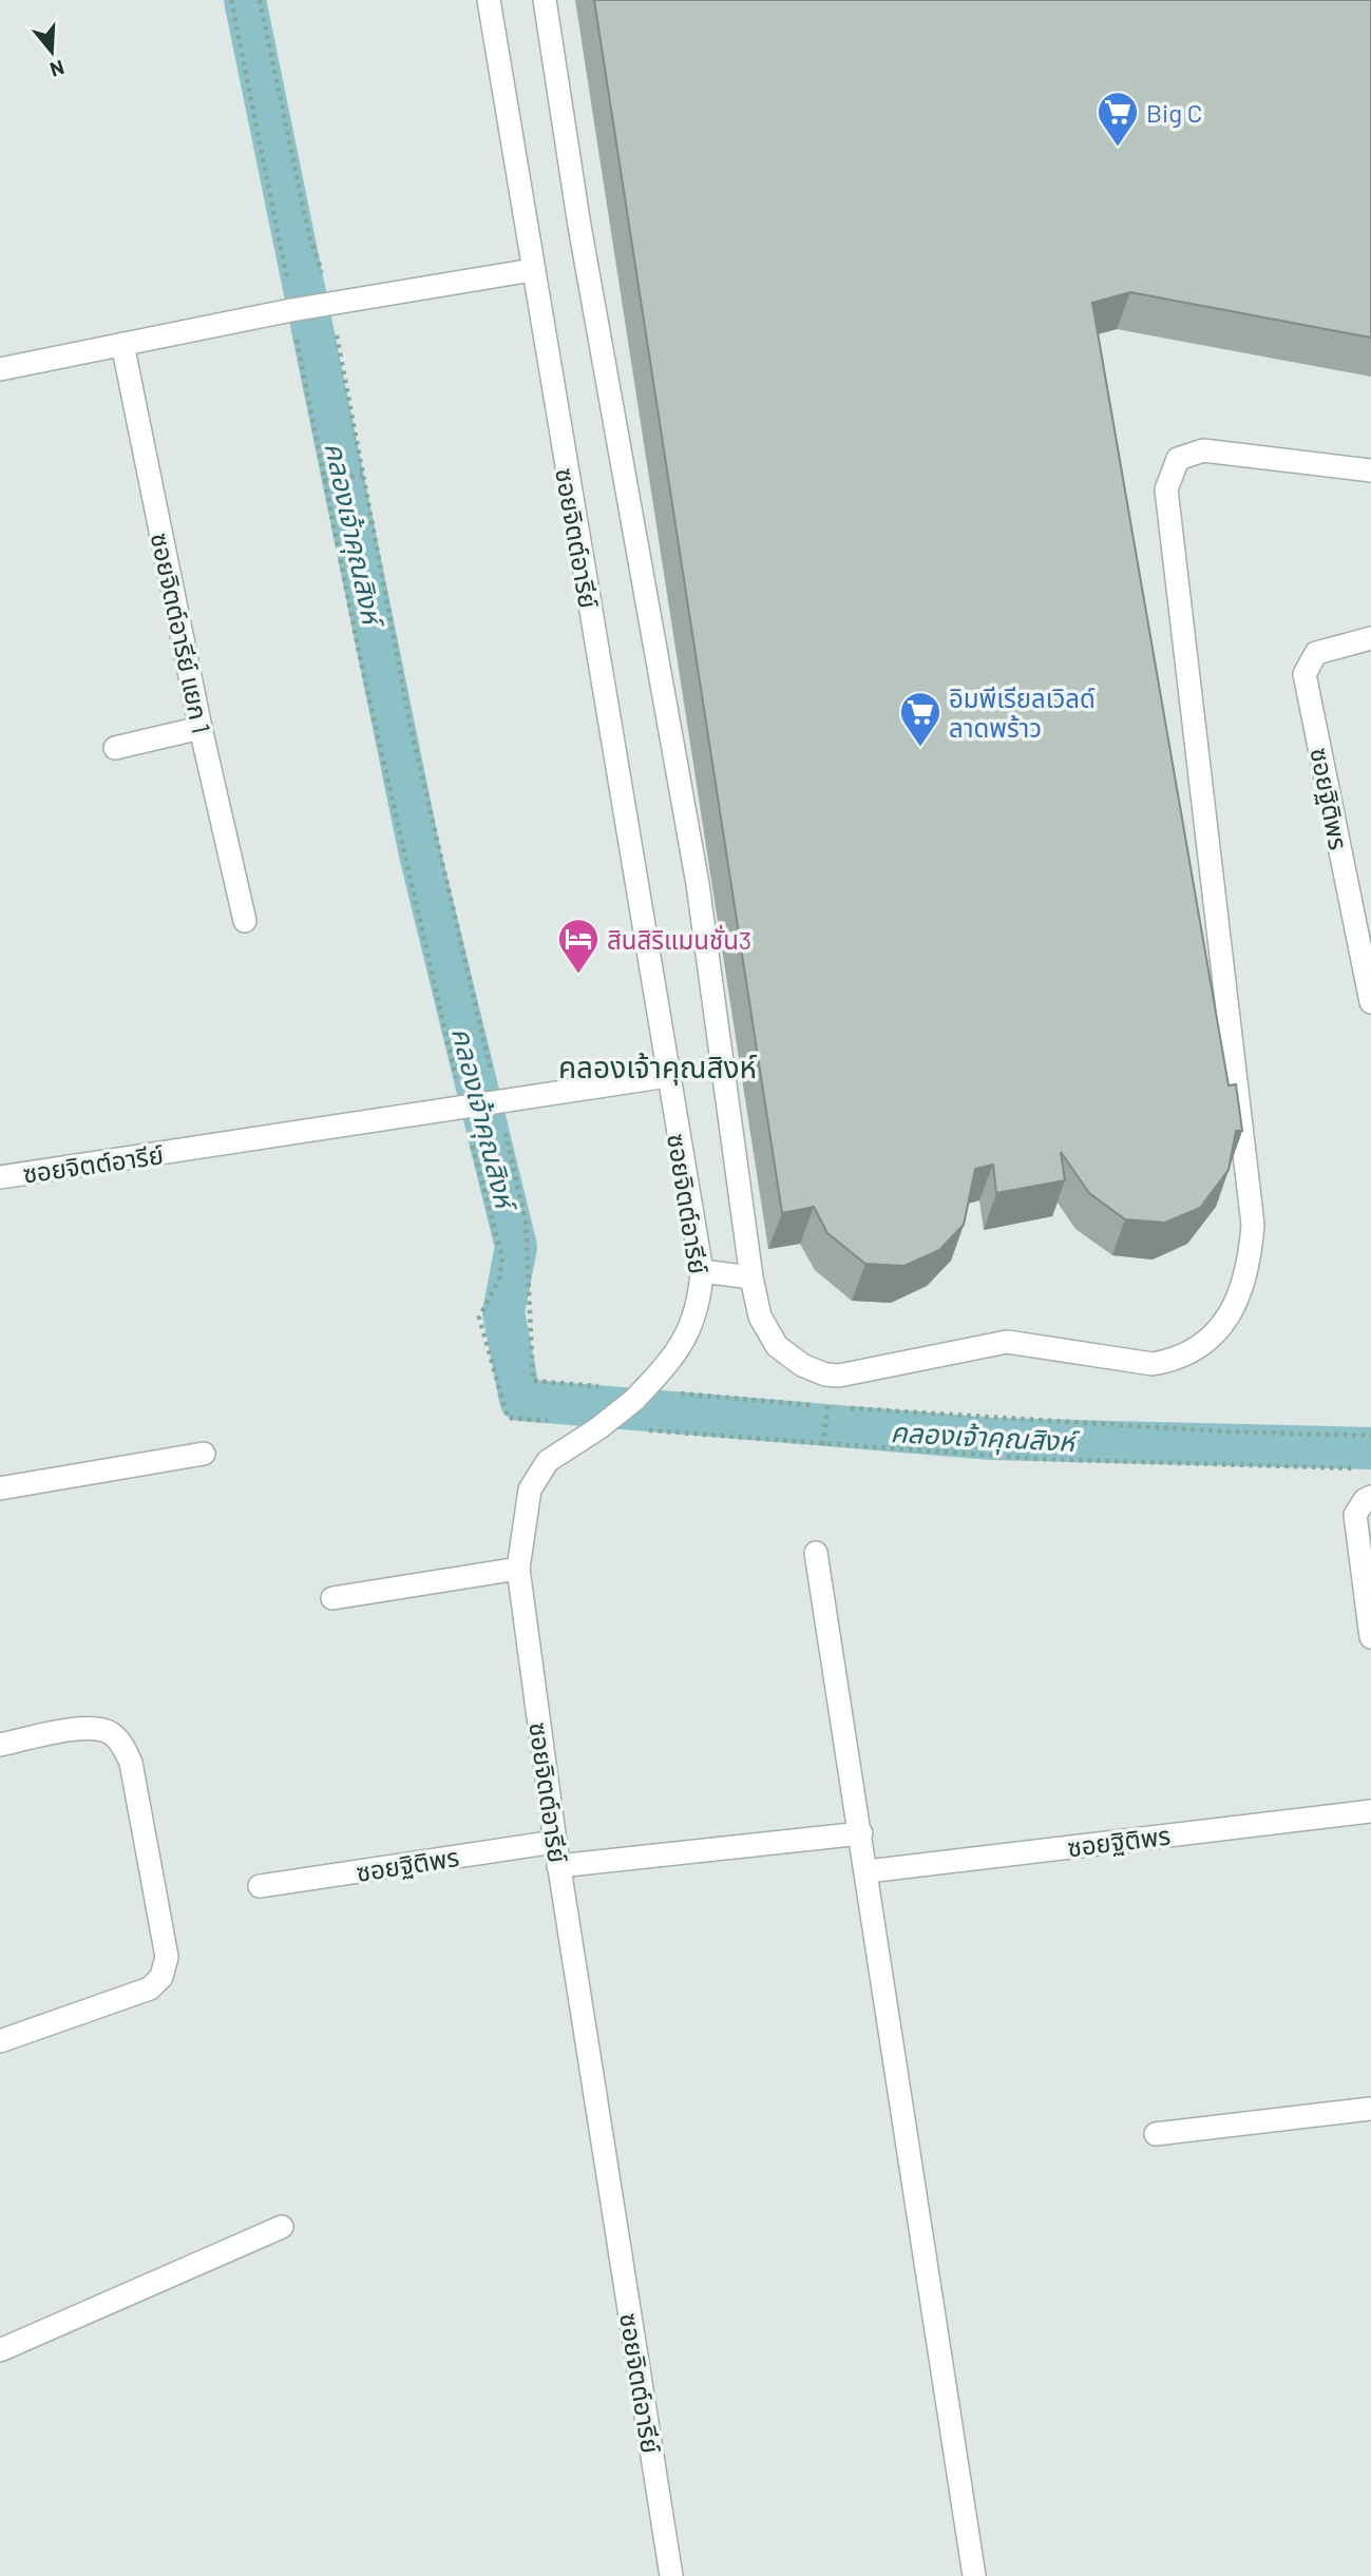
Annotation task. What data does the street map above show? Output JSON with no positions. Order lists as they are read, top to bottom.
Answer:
{
  "streets": {
    "street": ["ซอยจิตต์อารีย์", "ซอยจิตต์อารีย์ แยก 1", "ซอยฐิติพร"]
  },
  "crossings": [
    ["ซอยจิตต์อารีย์", "ซอยฐิติพร"]
  ],
  "districts": ["คลองเจ้าคุณสิงห์"],
  "water": ["คลองเจ้าคุณสิงห์"],
  "places": {
    "supermarket": ["Big C", "อิมพีเรียลเวิลด์ ลาดพร้าว"],
    "hotel": ["สินสิริแมนชั่น3"]
  },
  "north": "bottom"
}
